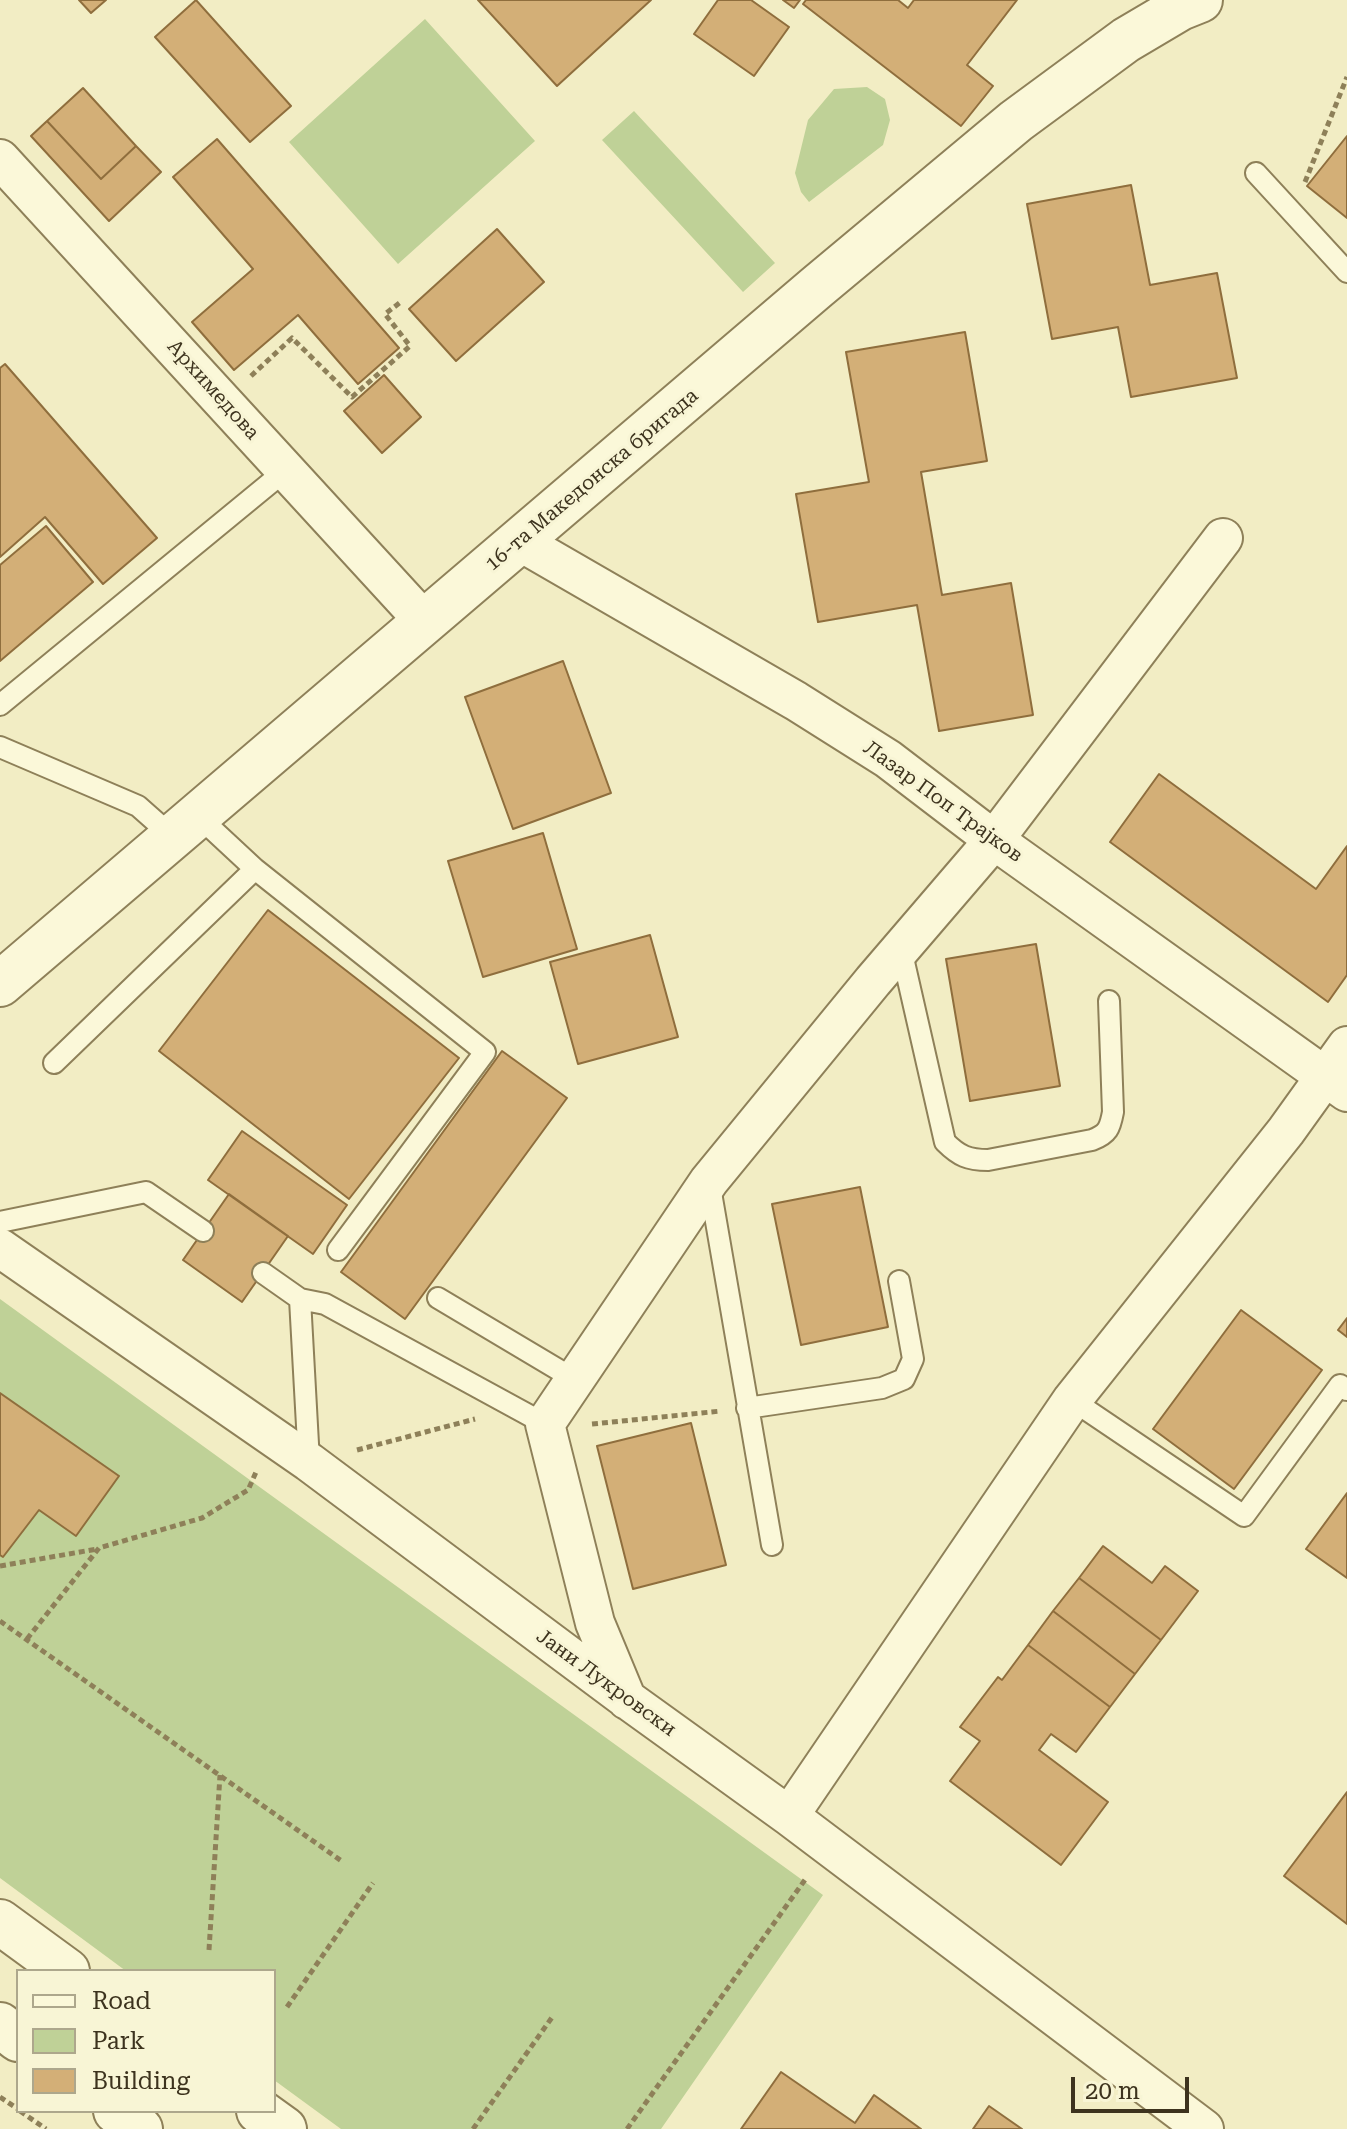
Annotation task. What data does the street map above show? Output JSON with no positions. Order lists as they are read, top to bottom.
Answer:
{
  "streets": {
    "street": [
      "Архимедова",
      "16-та Македонска бригада",
      "Лазар Поп Трајков",
      "Јани Лукровски"
    ]
  },
  "crossings": [
    ["Архимедова", "16-та Македонска бригада"],
    ["16-та Македонска бригада", "Лазар Поп Трајков"]
  ],
  "legend": ["Road", "Park", "Building"],
  "scale_bar": "20 m"
}
